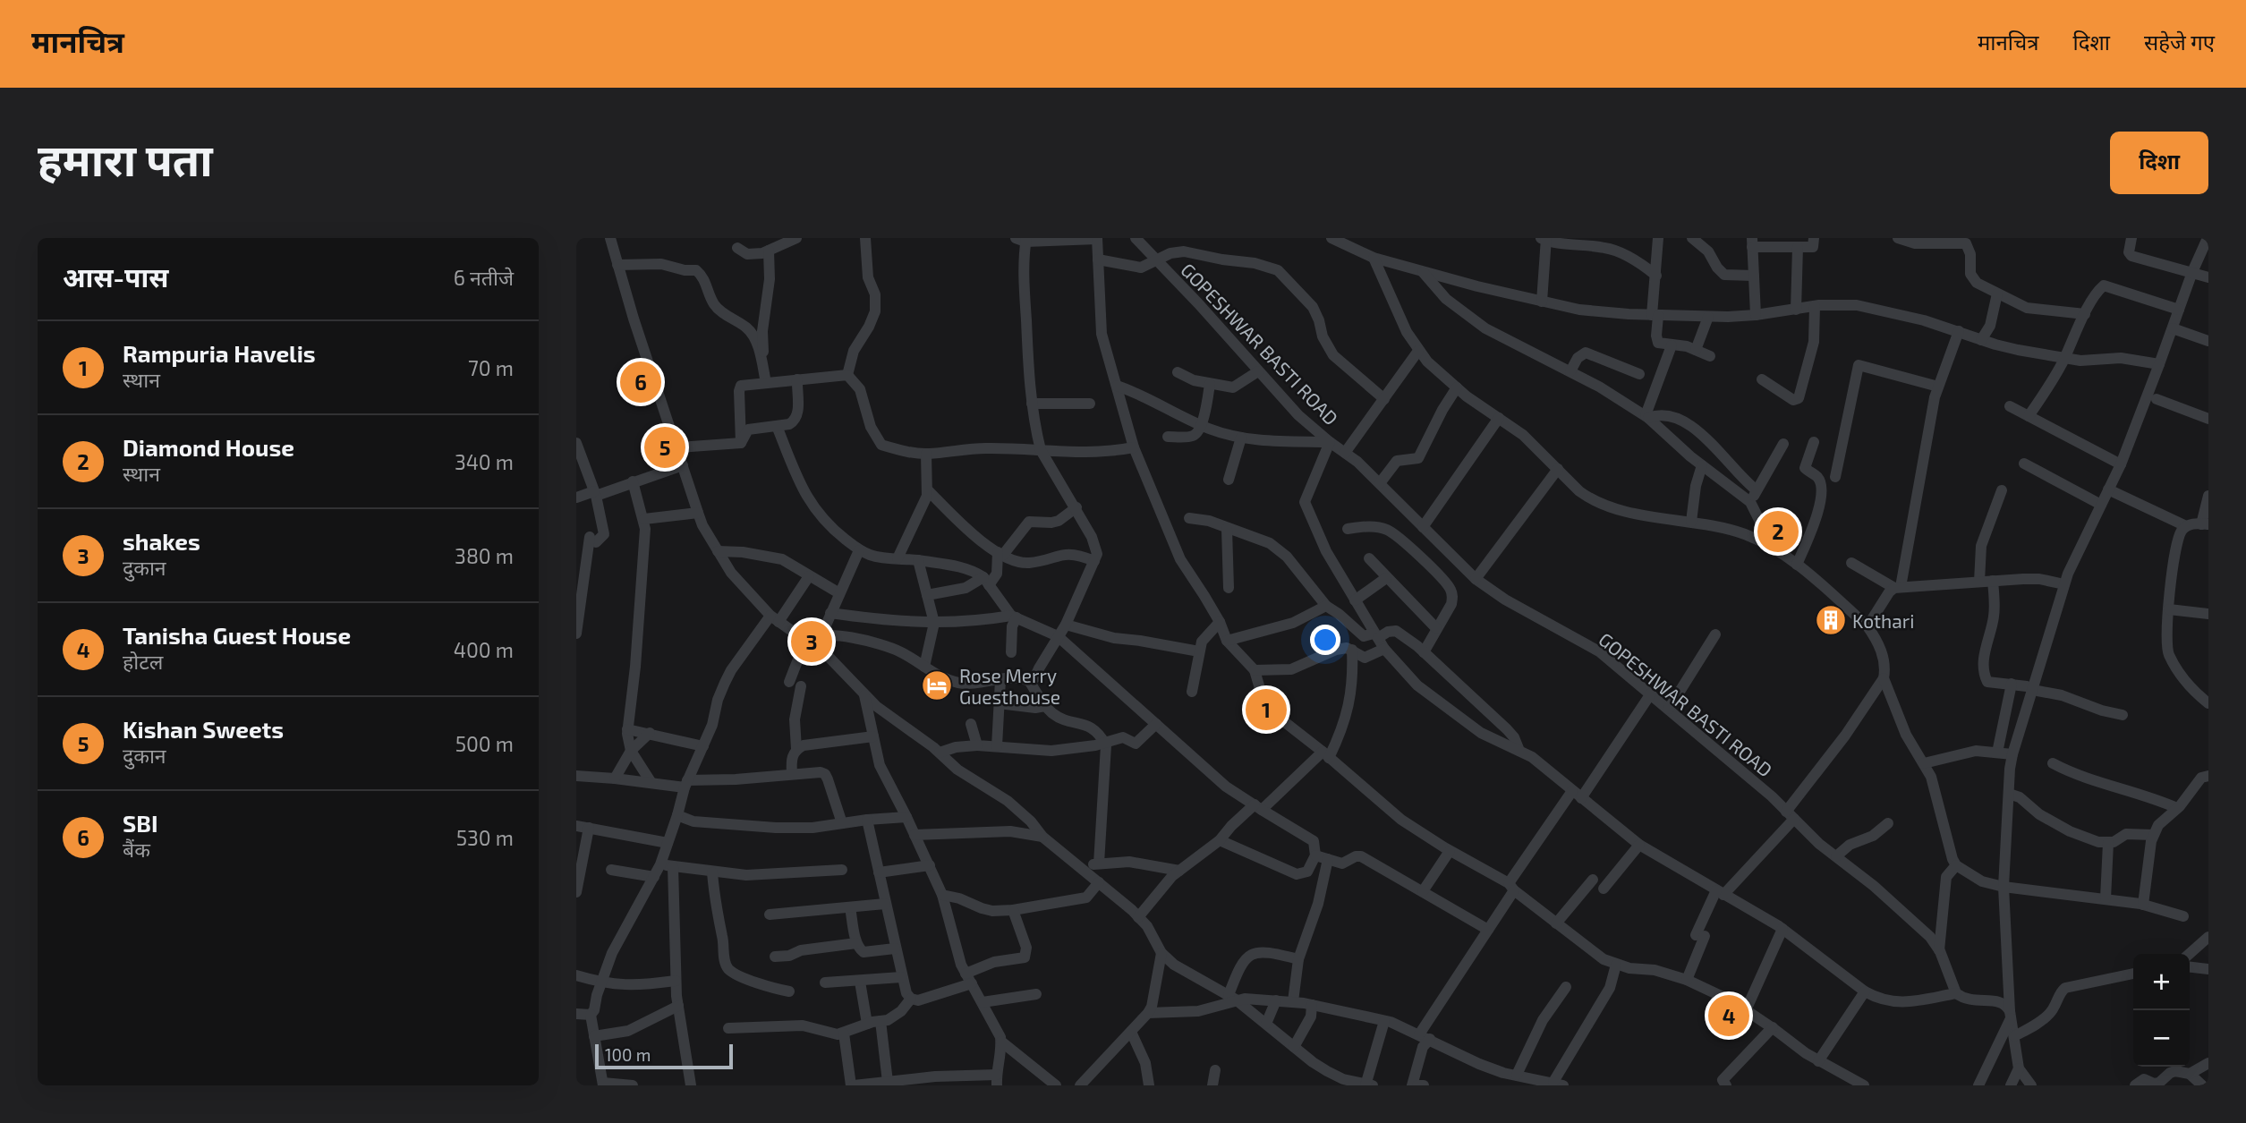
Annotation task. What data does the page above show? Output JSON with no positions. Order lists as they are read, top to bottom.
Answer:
{
  "streets": {
    "street": ["GOPESHWAR BASTI ROAD"]
  },
  "places": {
    "building": ["Kothari"],
    "hotel": ["Rose Merry Guesthouse"]
  },
  "scale_bar": "100 m",
  "page": {
    "header": "मानचित्र",
    "nav": ["मानचित्र", "दिशा", "सहेजे गए"],
    "buttons": "दिशा",
    "title": "हमारा पता",
    "heading": ["आस-पास", "6 नतीजे"],
    "list": [
      {
        "mark": "1",
        "name": "Rampuria Havelis",
        "note": "स्थान",
        "value": "70 m"
      },
      {
        "mark": "2",
        "name": "Diamond House",
        "note": "स्थान",
        "value": "340 m"
      },
      {
        "mark": "3",
        "name": "shakes",
        "note": "दुकान",
        "value": "380 m"
      },
      {
        "mark": "4",
        "name": "Tanisha Guest House",
        "note": "होटल",
        "value": "400 m"
      },
      {
        "mark": "5",
        "name": "Kishan Sweets",
        "note": "दुकान",
        "value": "500 m"
      },
      {
        "mark": "6",
        "name": "SBI",
        "note": "बैंक",
        "value": "530 m"
      }
    ],
    "pins": [
      "6",
      "5",
      "2",
      "3",
      "1",
      "4"
    ],
    "map_buttons": ["+", "−"],
    "scale": "100 m"
  }
}
